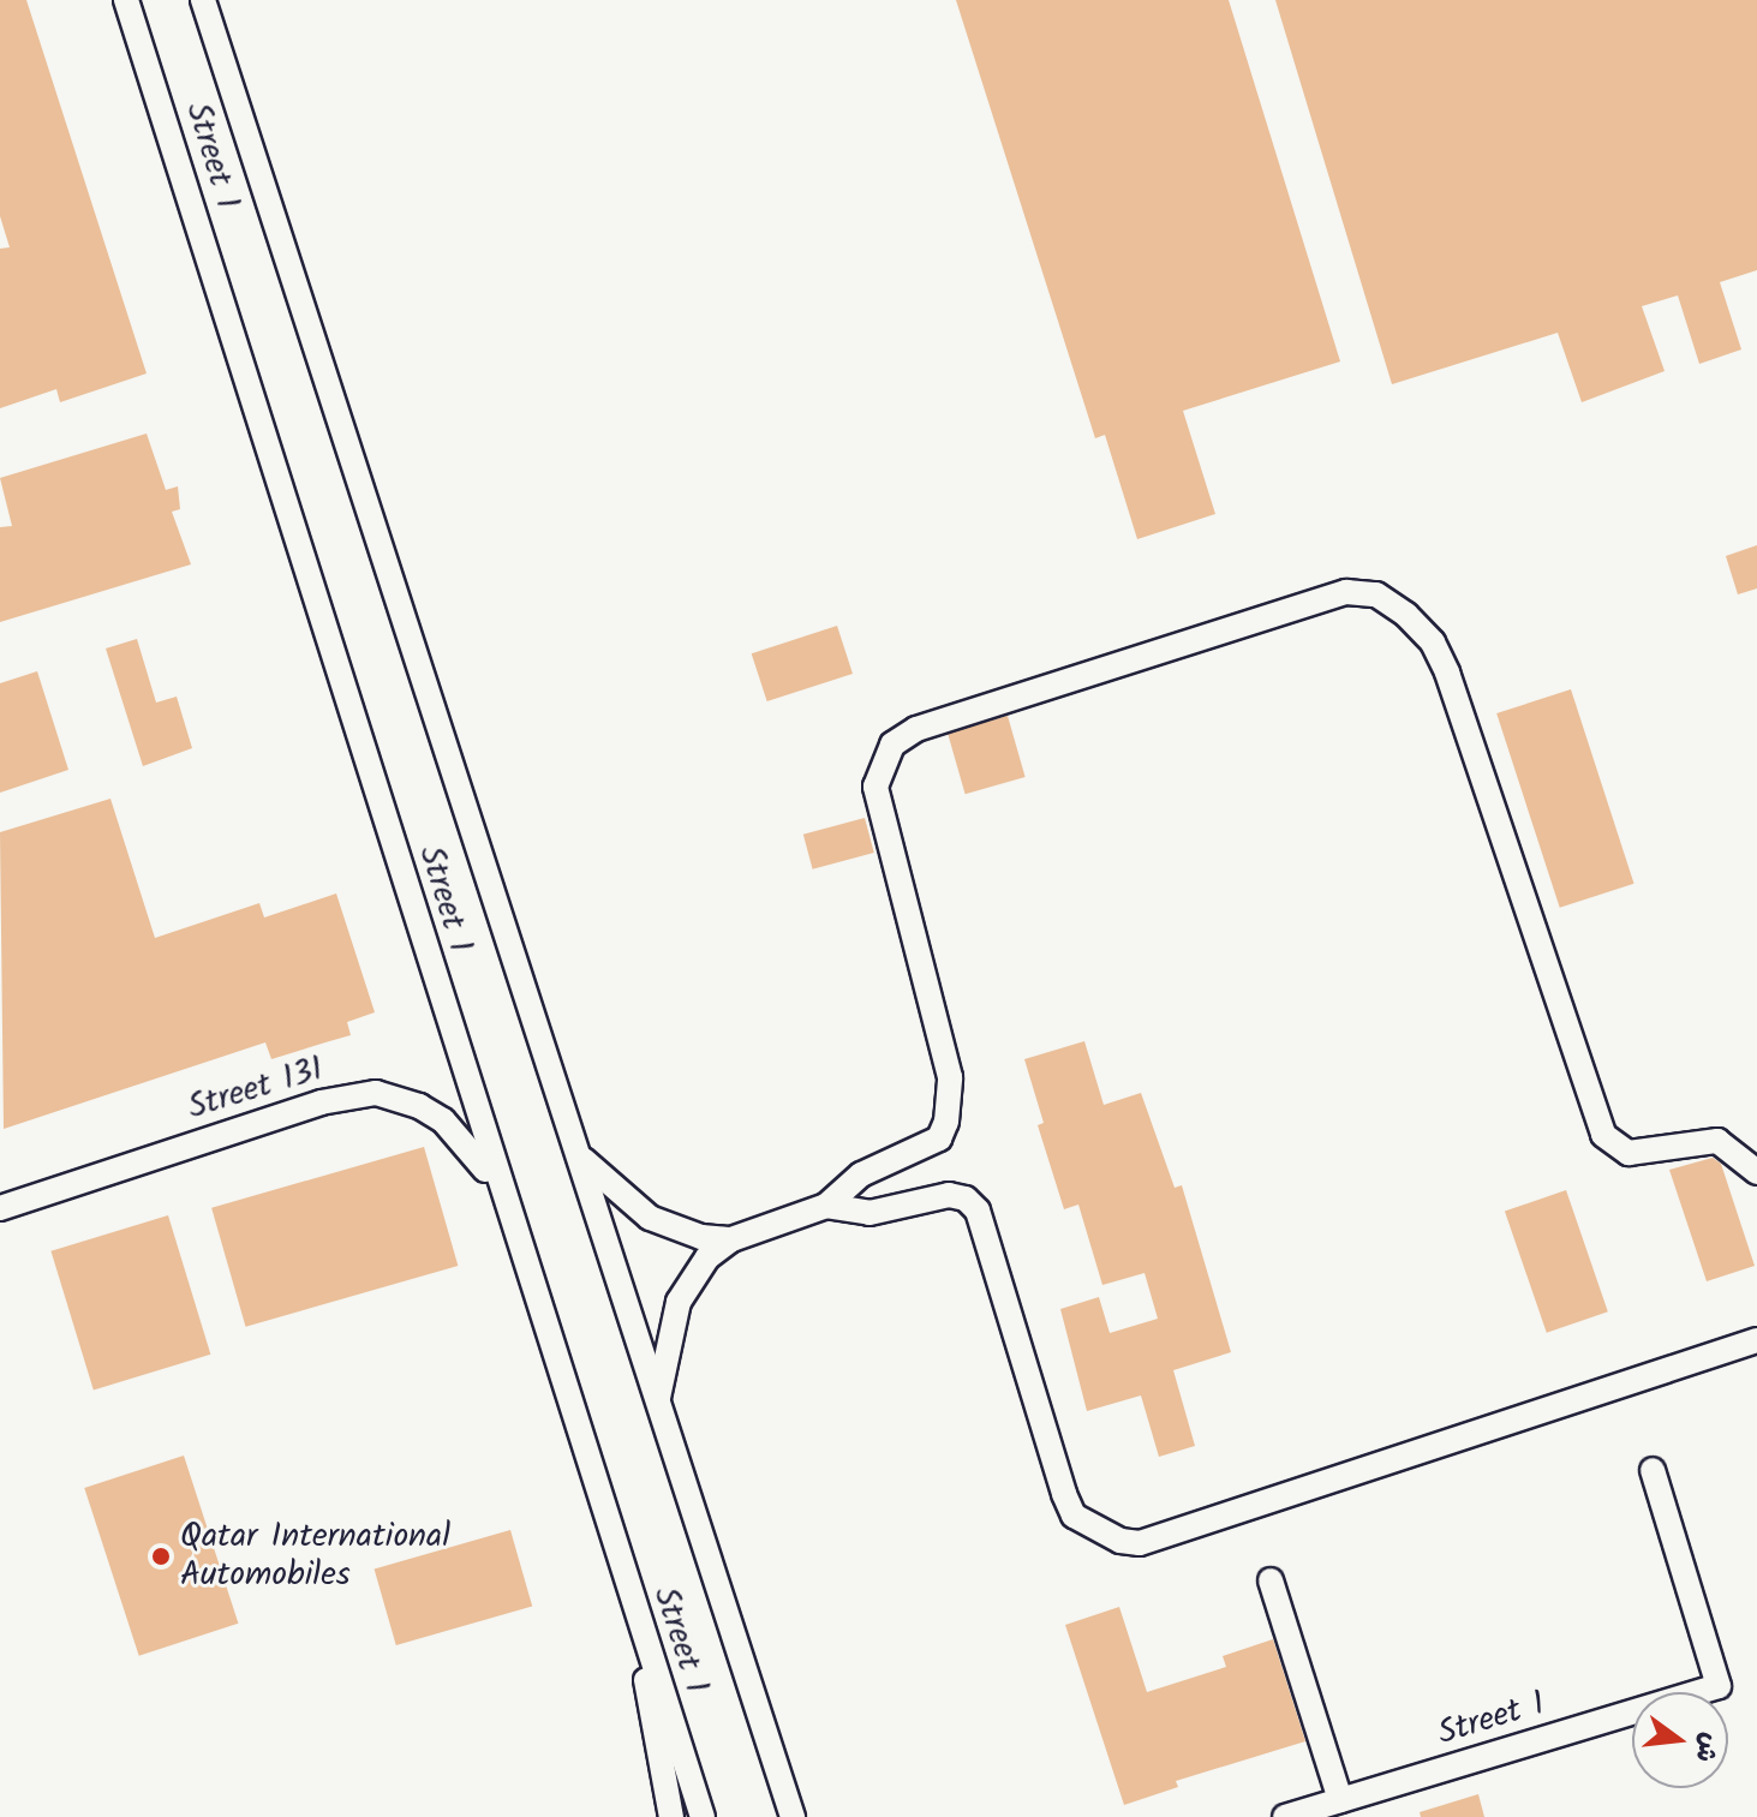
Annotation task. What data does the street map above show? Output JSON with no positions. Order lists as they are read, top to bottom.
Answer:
{
  "streets": {
    "street": ["Street 1", "Street 131"]
  },
  "crossings": [
    ["Street 1", "Street 131"]
  ],
  "places": ["Qatar International Automobiles"],
  "north": "right"
}
